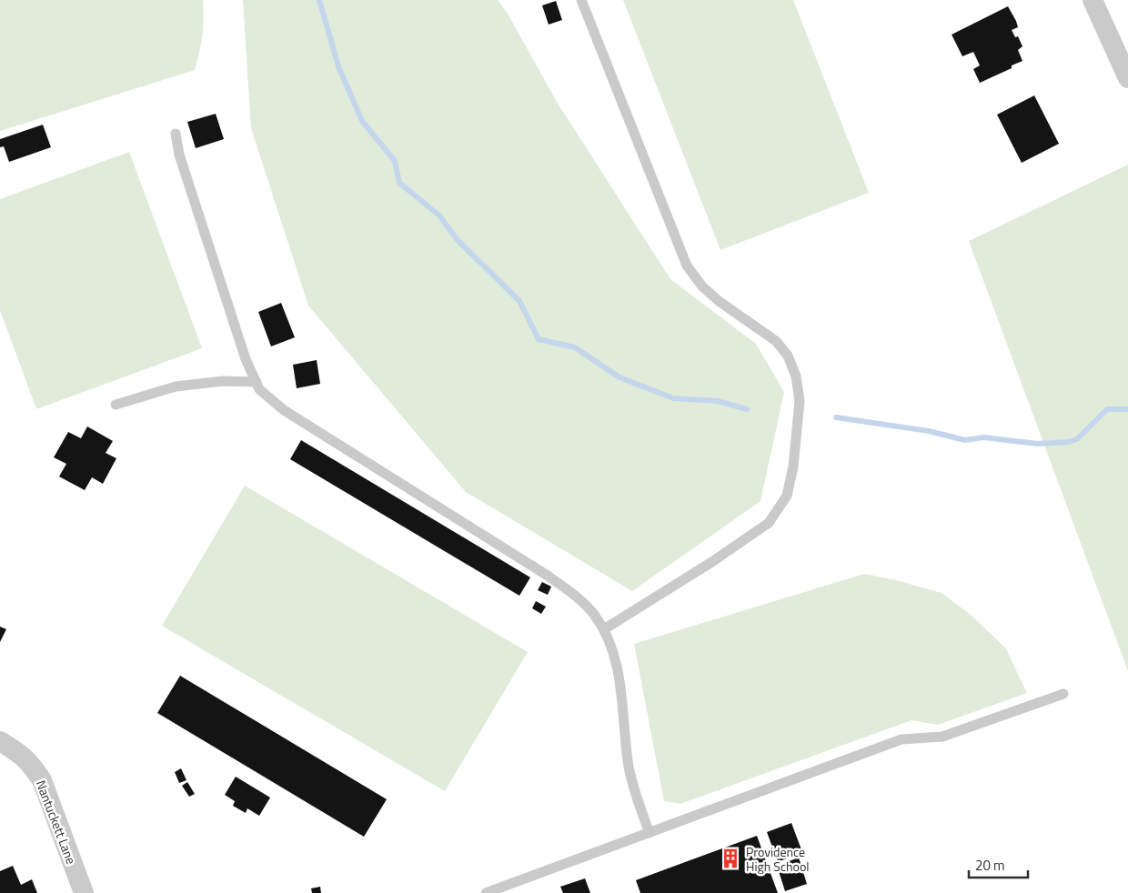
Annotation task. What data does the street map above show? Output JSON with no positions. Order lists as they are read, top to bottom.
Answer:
{
  "streets": {
    "street": ["Nantuckett Lane"]
  },
  "places": {
    "building": ["Providence High School"]
  },
  "scale_bar": "20 m"
}
